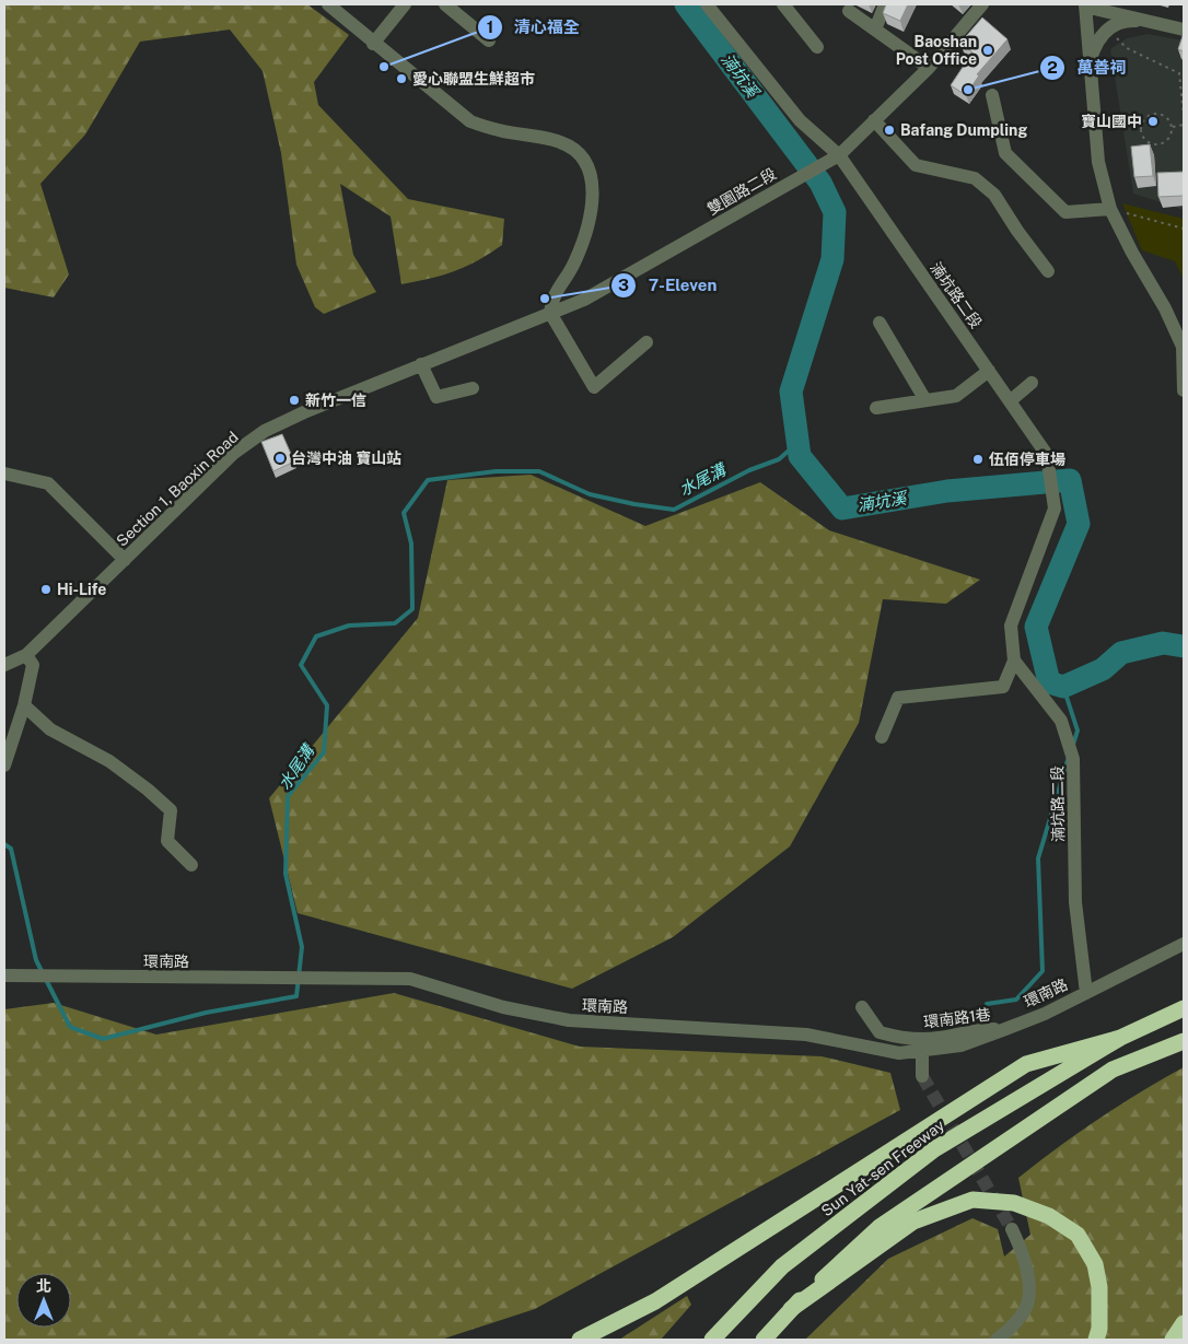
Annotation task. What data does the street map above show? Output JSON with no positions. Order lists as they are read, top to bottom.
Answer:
{
  "streets": {
    "highway": ["Sun Yat-sen Freeway"],
    "street": [
      "雙園路二段",
      "湳坑路二段",
      "Section 1, Baoxin Road",
      "環南路",
      "環南路1巷"
    ]
  },
  "crossings": [
    ["雙園路二段", "湳坑路二段"],
    ["雙園路二段", "Section 1, Baoxin Road"],
    ["湳坑路二段", "環南路"],
    ["環南路", "環南路1巷"]
  ],
  "water": ["湳坑溪", "水尾溝"],
  "places": [
    "Baoshan Post Office",
    "清心福全",
    "愛心聯盟生鮮超市",
    "萬善祠",
    "寶山國中",
    "Bafang Dumpling",
    "7-Eleven",
    "新竹一信",
    "台灣中油 寶山站",
    "伍佰停車場",
    "Hi-Life"
  ],
  "north": "top"
}
